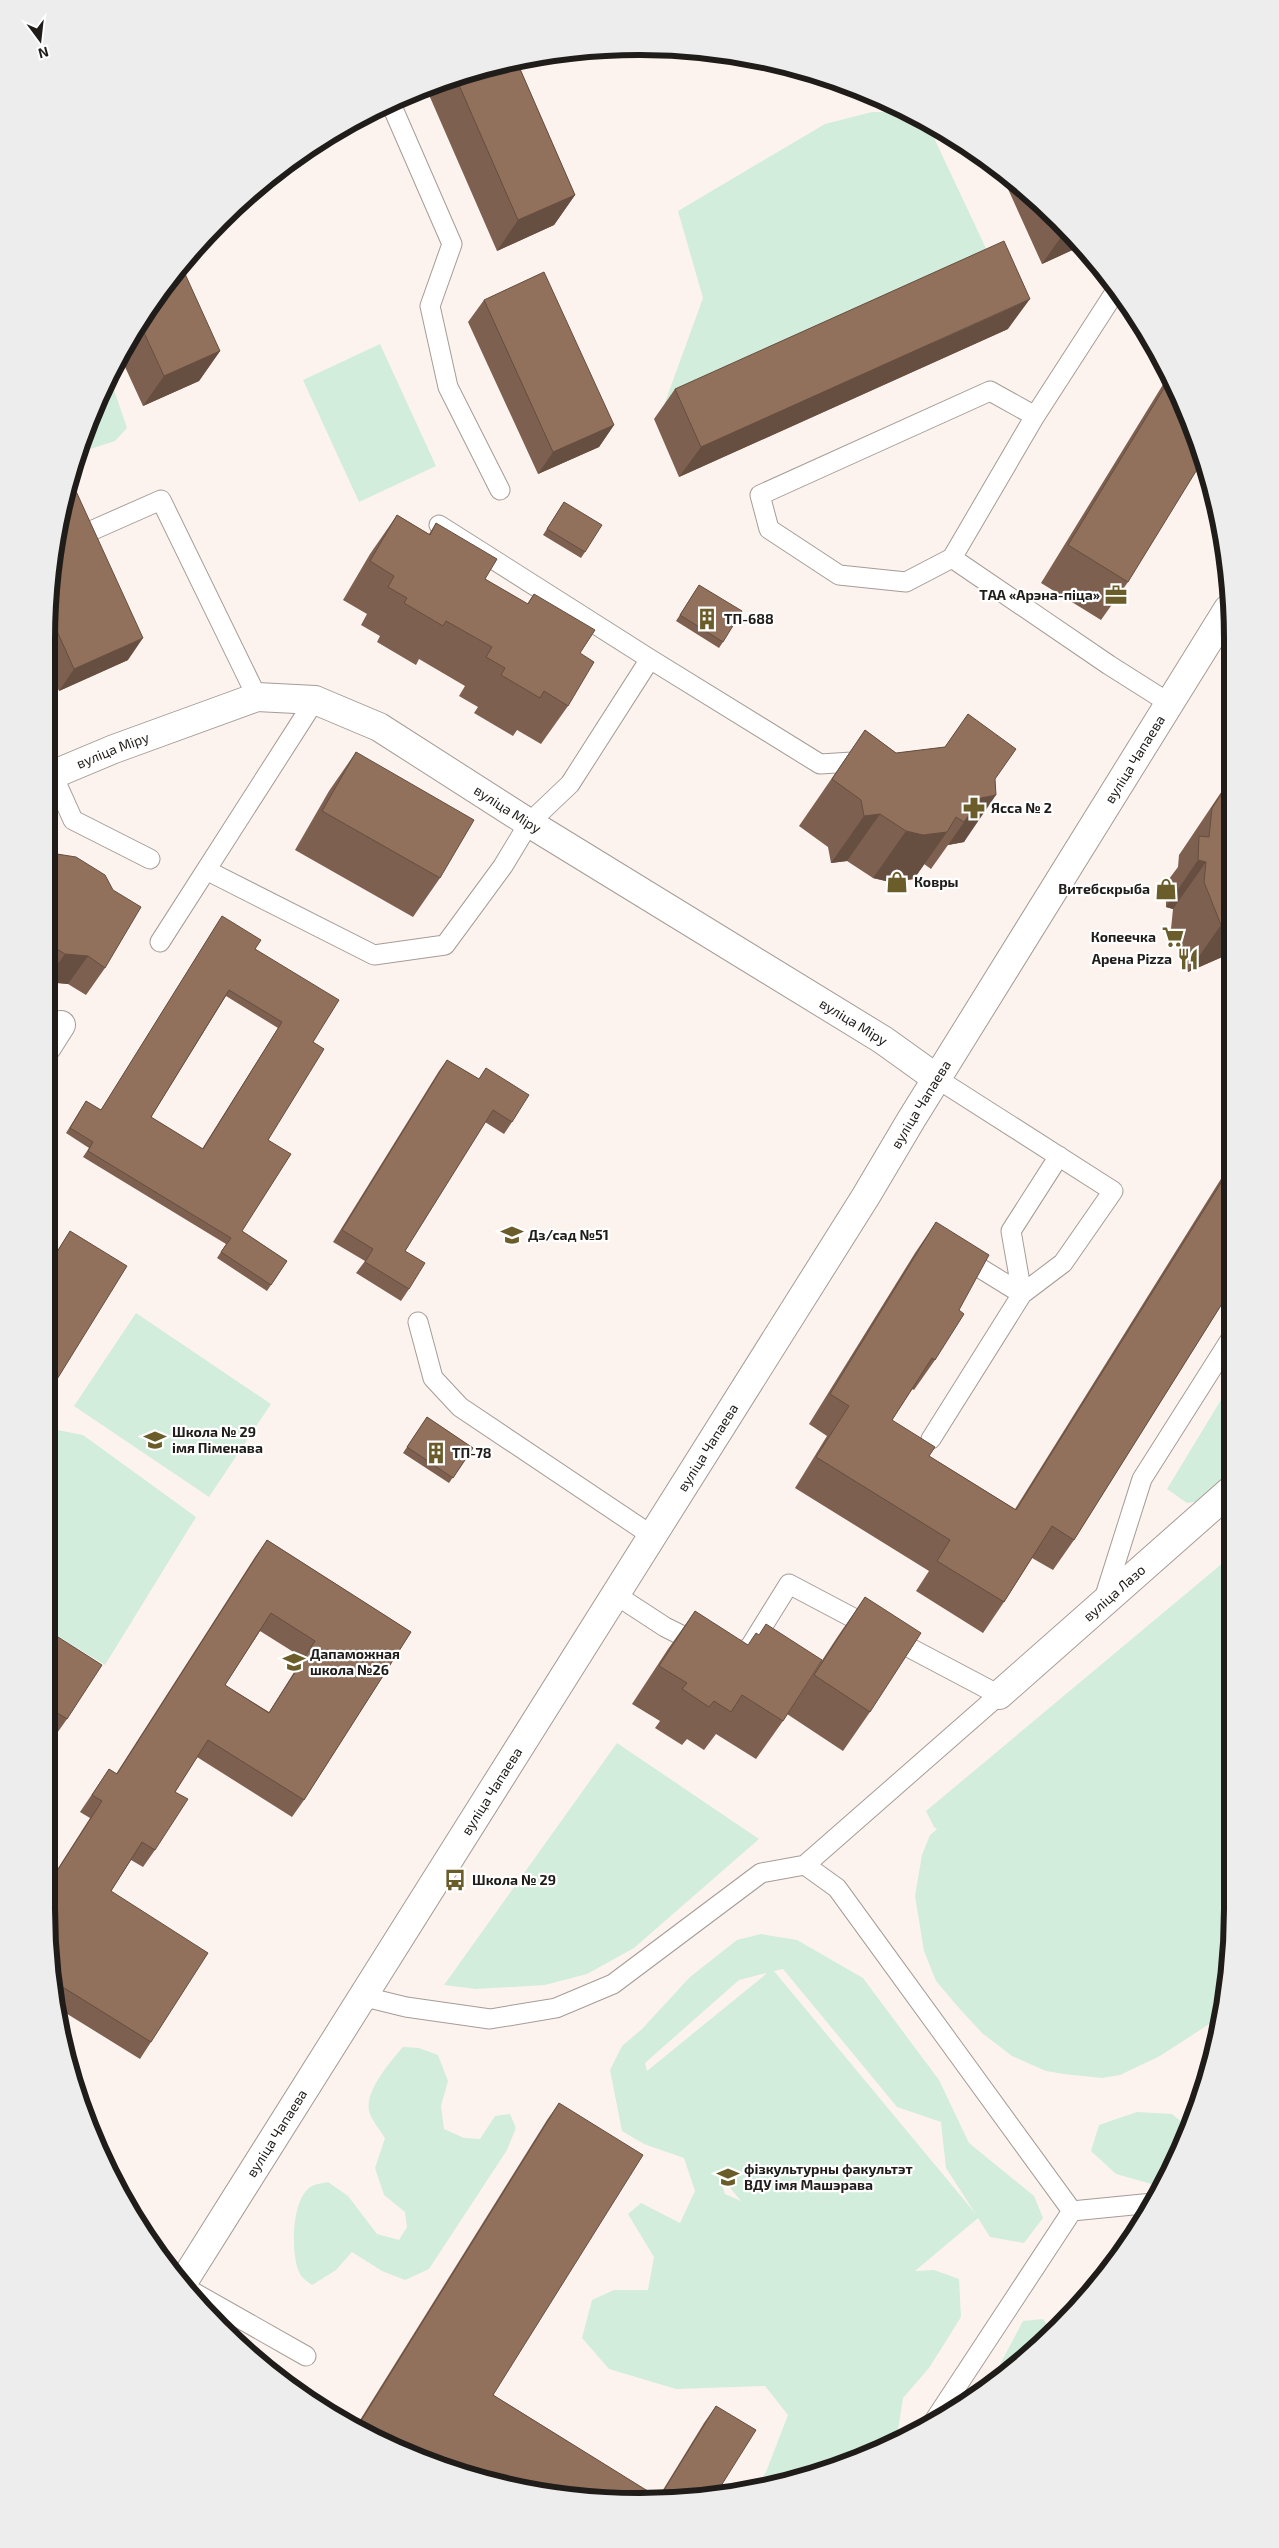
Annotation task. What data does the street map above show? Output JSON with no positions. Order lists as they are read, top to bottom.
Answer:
{
  "streets": {
    "street": ["вуліца Міру", "вуліца Чапаева", "вуліца Лазо"]
  },
  "crossings": [
    ["вуліца Міру", "вуліца Чапаева"]
  ],
  "places": {
    "office": ["ТАА «Арэна-піца»"],
    "building": ["ТП-688", "ТП-78"],
    "pharmacy": ["Ясса № 2"],
    "shop": ["Ковры", "Витебскрыба"],
    "supermarket": ["Копеечка"],
    "restaurant": ["Арена Pizza"],
    "school or university": [
      "Дз/сад №51",
      "Школа № 29 імя Піменава",
      "Дапаможная школа №26",
      "фізкультурны факультэт ВДУ імя Машэрава"
    ],
    "bus stop": ["Школа № 29"]
  },
  "north": "bottom"
}
